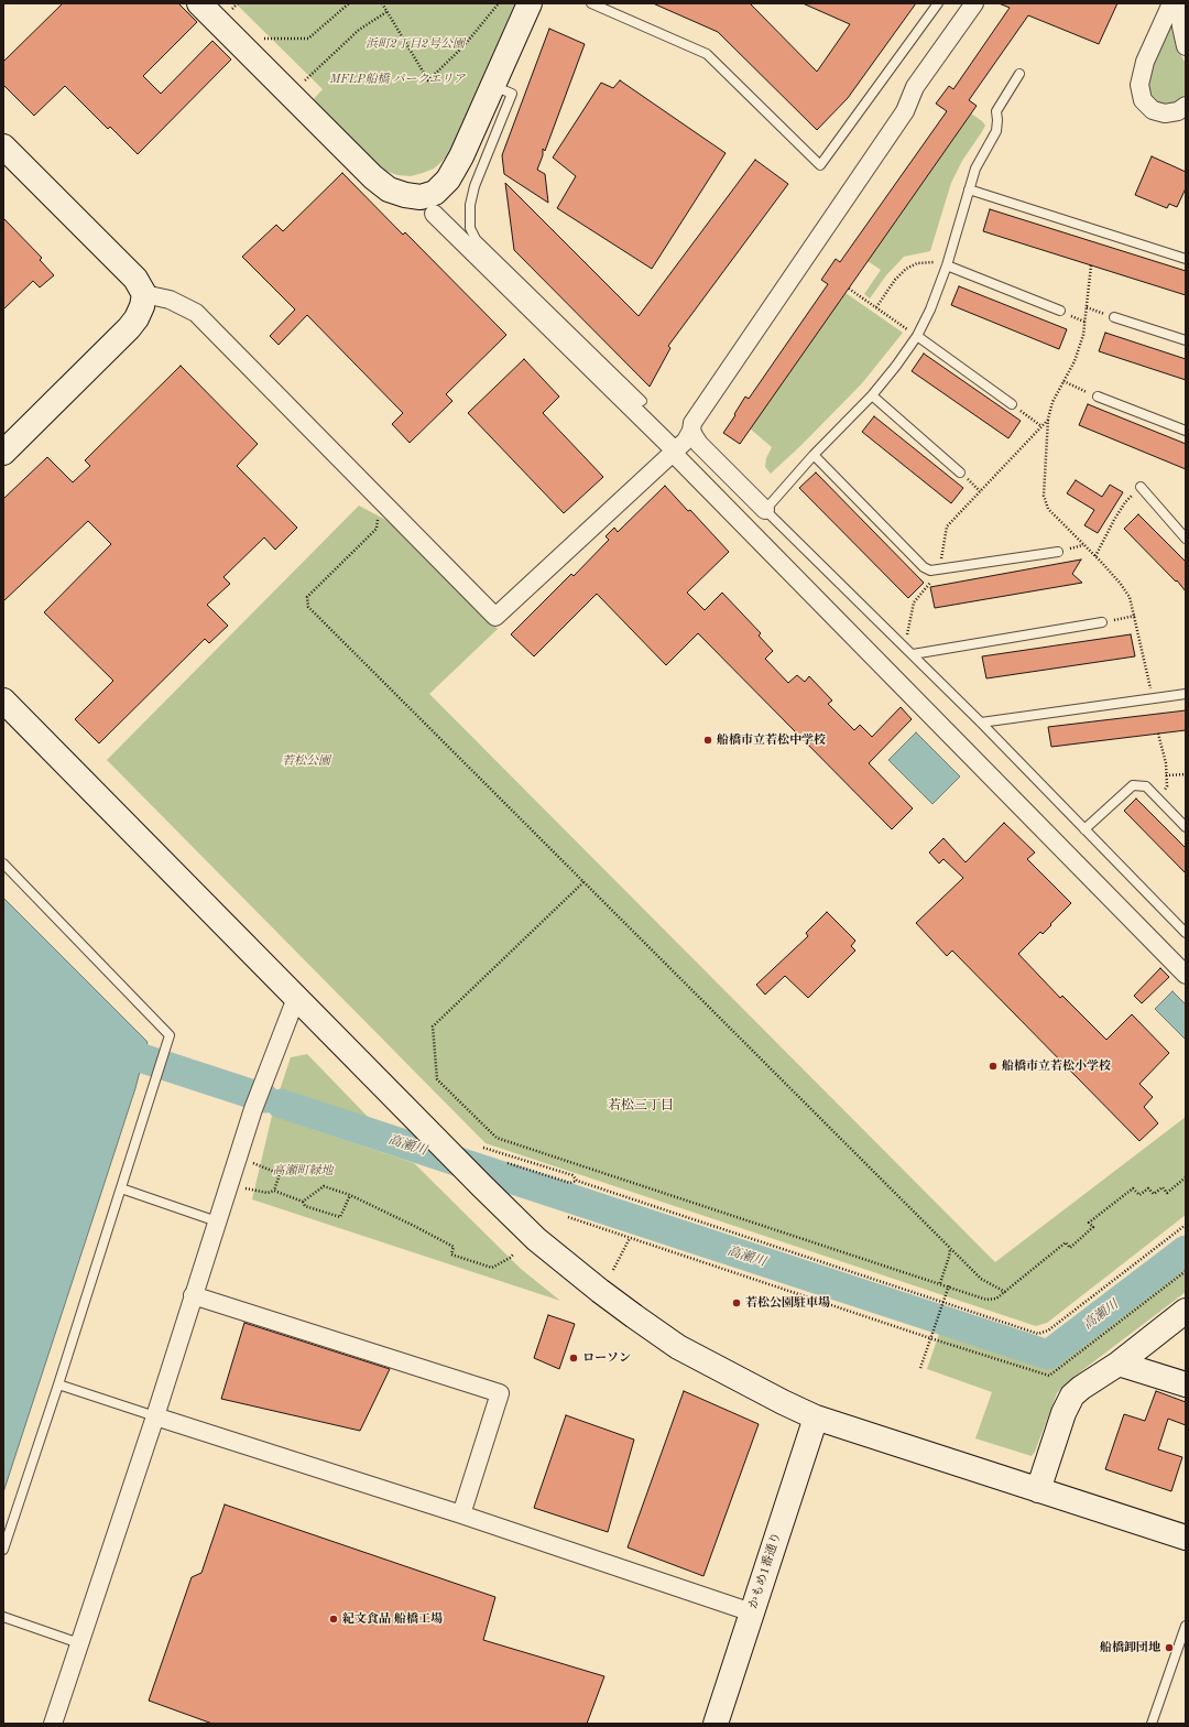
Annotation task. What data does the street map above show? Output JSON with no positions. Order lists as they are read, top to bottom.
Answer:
{
  "streets": {
    "street": ["かもめ1番通り"]
  },
  "districts": ["若松三丁目"],
  "water": ["高瀬川"],
  "parks": [
    "浜町2丁目2号公園",
    "MFLP船橋 パークエリア",
    "若松公園",
    "高瀬町緑地"
  ],
  "places": [
    "船橋市立若松中学校",
    "船橋市立若松小学校",
    "若松公園駐車場",
    "ローソン",
    "紀文食品 船橋工場",
    "船橋卸団地"
  ]
}
